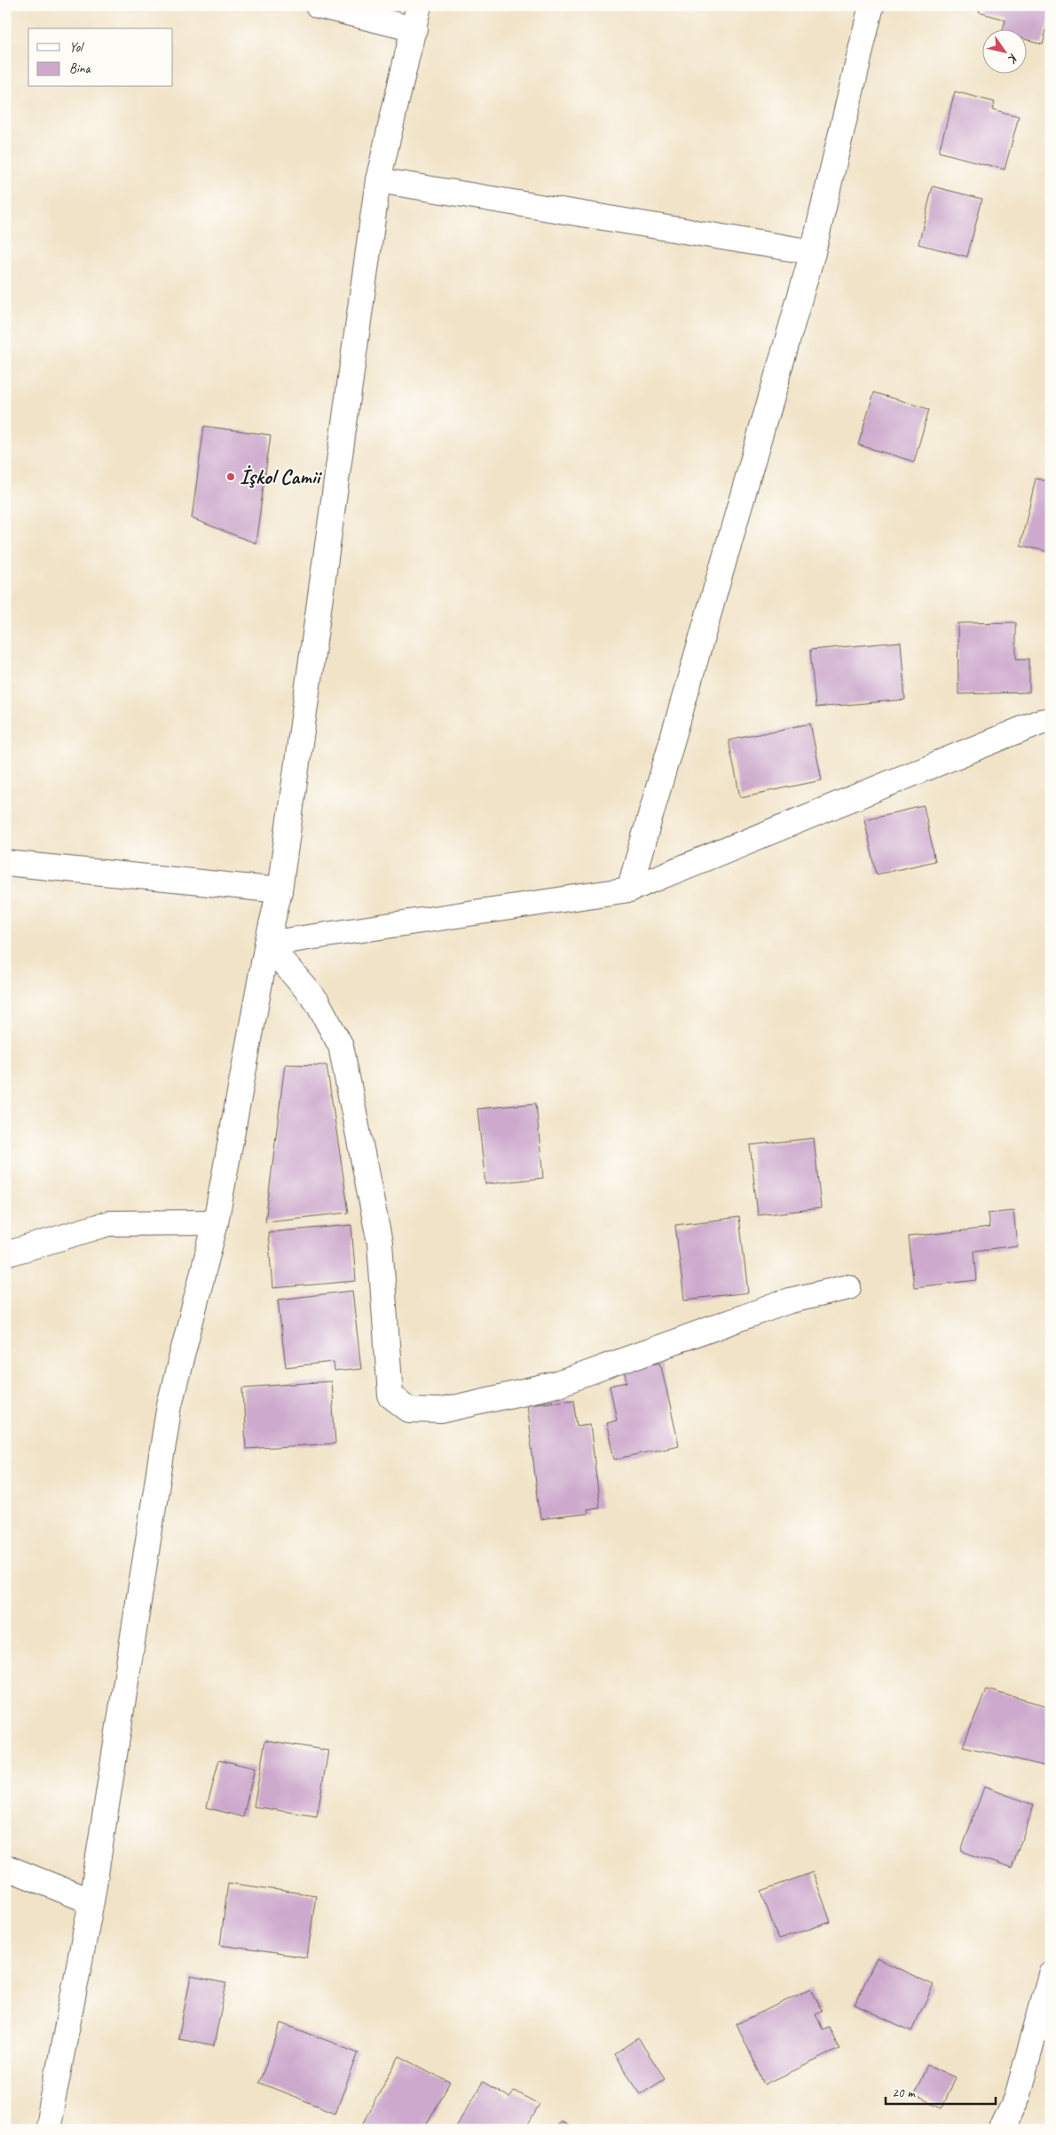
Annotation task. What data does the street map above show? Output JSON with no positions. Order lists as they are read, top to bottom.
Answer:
{
  "places": ["İşkol Camii"],
  "legend": ["Yol", "Bina"],
  "scale_bar": "20 m",
  "north": "bottom right"
}
